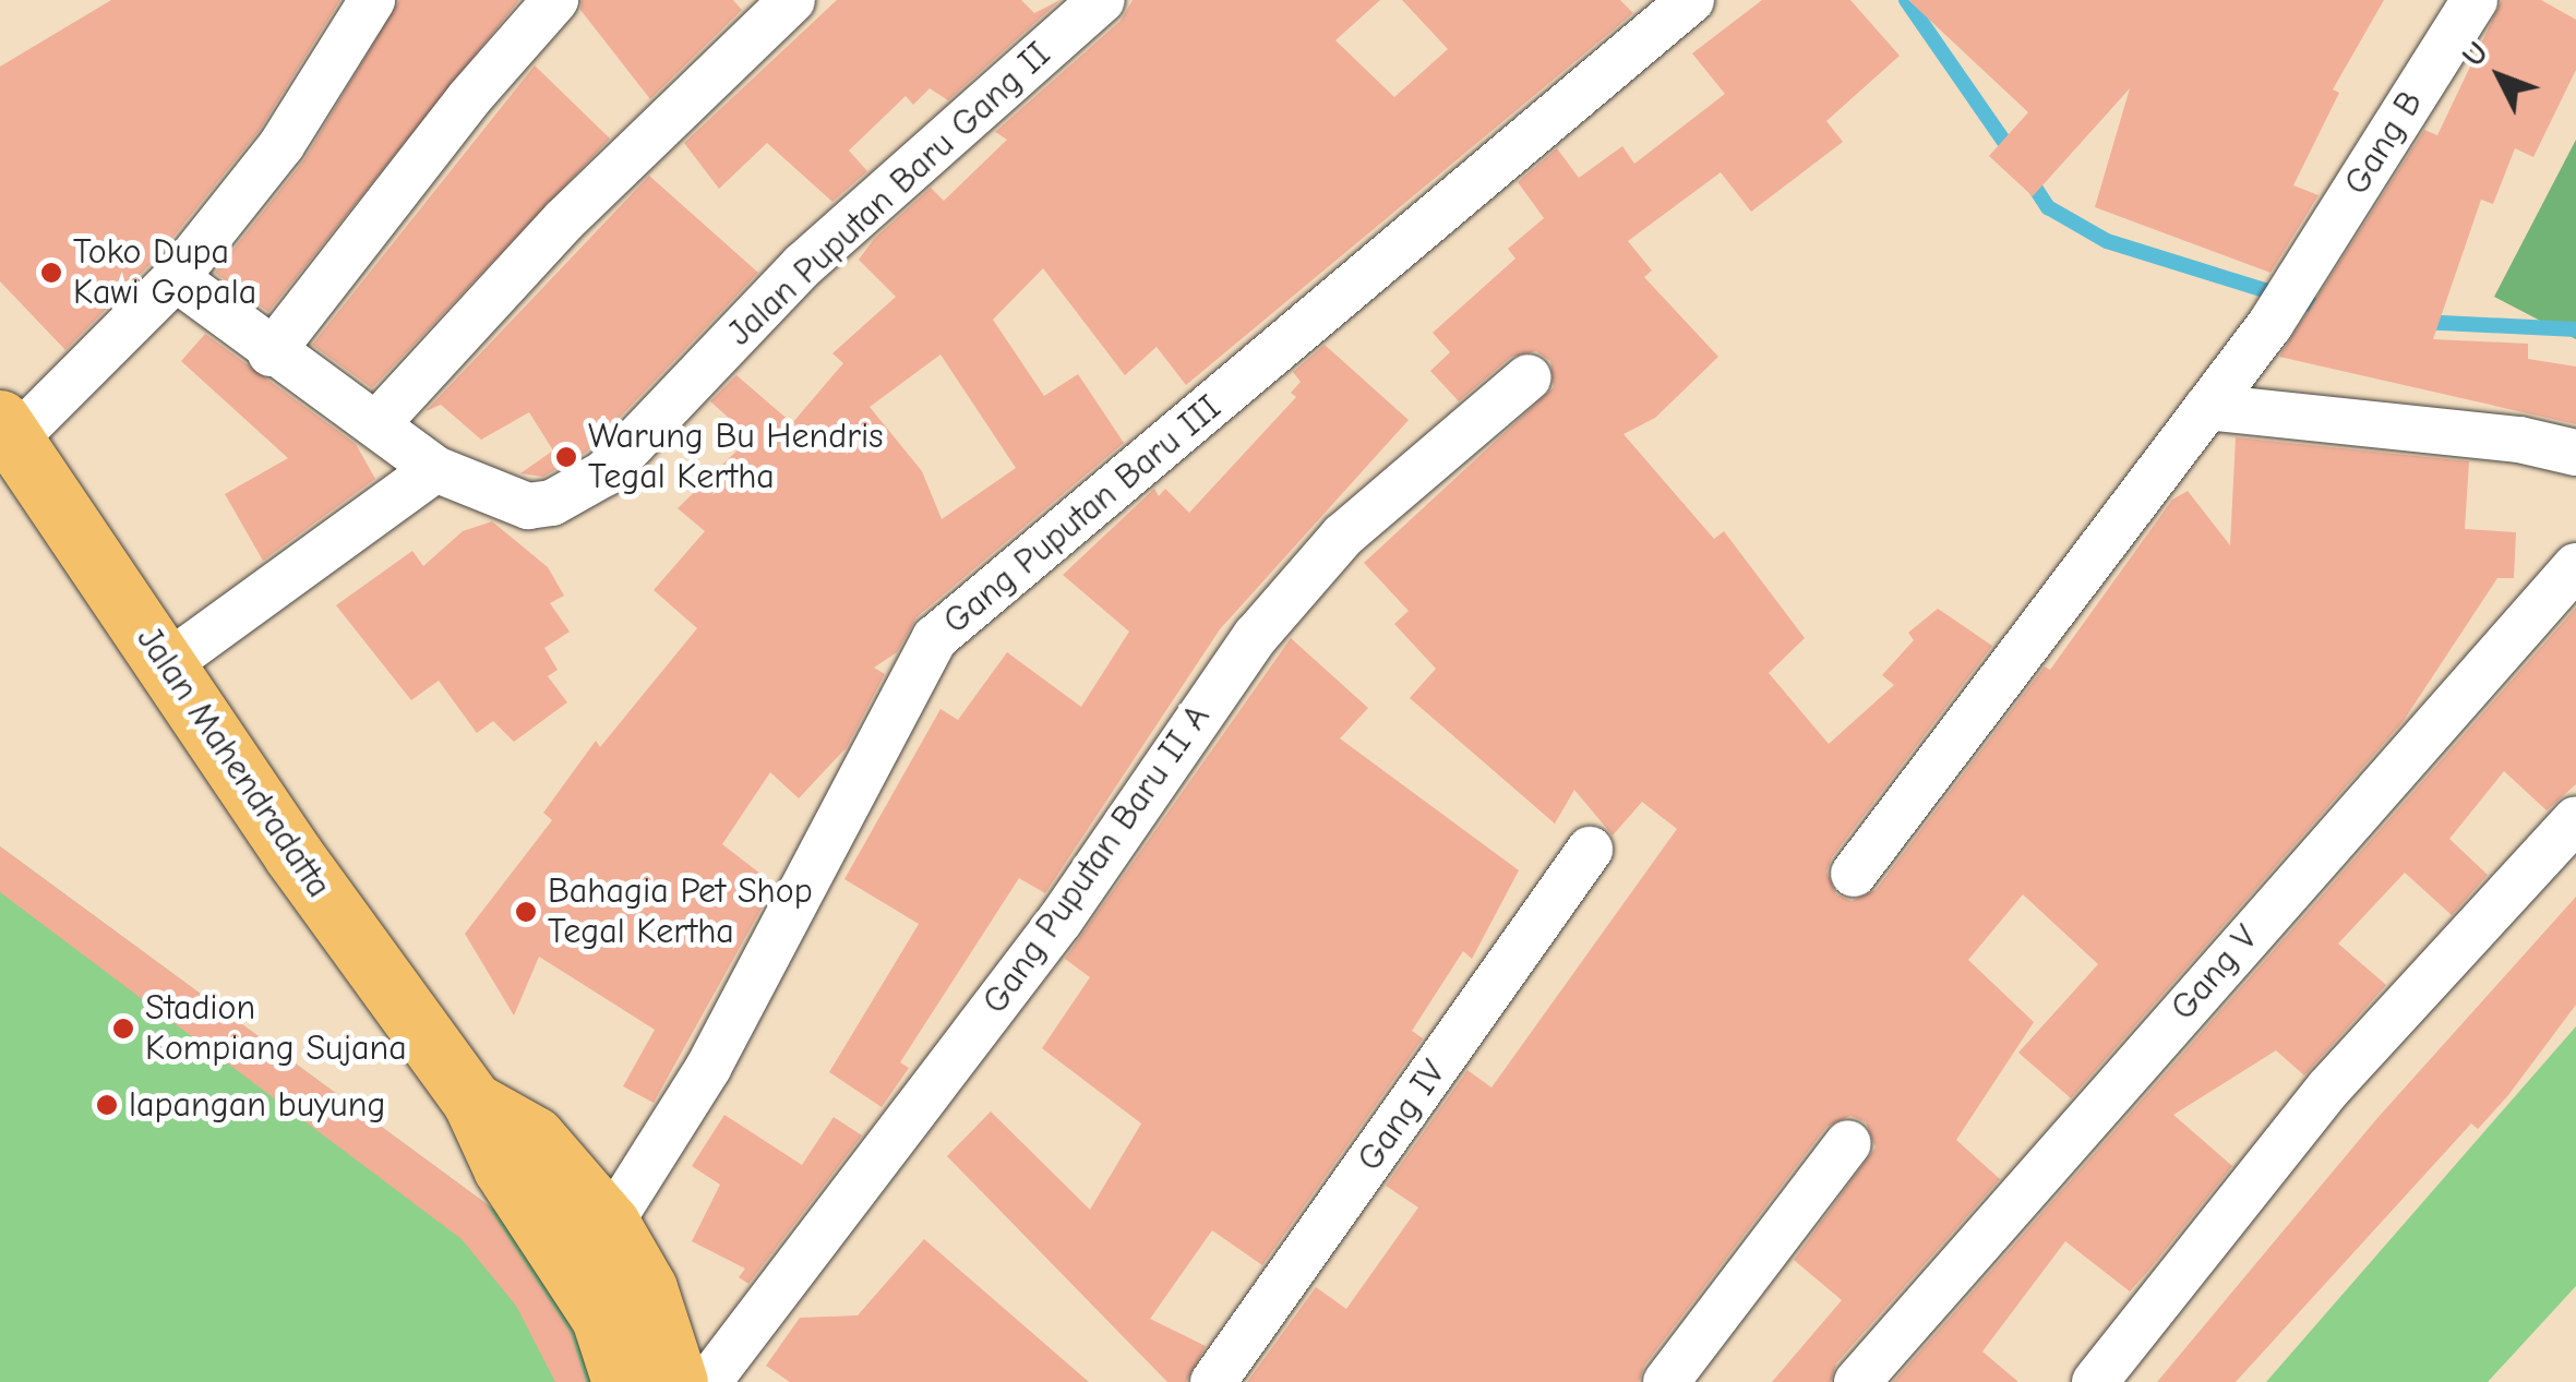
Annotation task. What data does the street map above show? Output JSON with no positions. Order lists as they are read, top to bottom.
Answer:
{
  "streets": {
    "highway": ["Jalan Mahendradatta"],
    "street": [
      "Gang B",
      "Jalan Puputan Baru Gang II",
      "Gang Puputan Baru III",
      "Gang Puputan Baru II A",
      "Gang V",
      "Gang IV"
    ]
  },
  "crossings": [
    ["Gang Puputan Baru III", "Jalan Mahendradatta"]
  ],
  "places": [
    "Toko Dupa Kawi Gopala",
    "Warung Bu Hendris Tegal Kertha",
    "Bahagia Pet Shop Tegal Kertha",
    "Stadion Kompiang Sujana",
    "lapangan buyung"
  ],
  "north": "top left"
}
